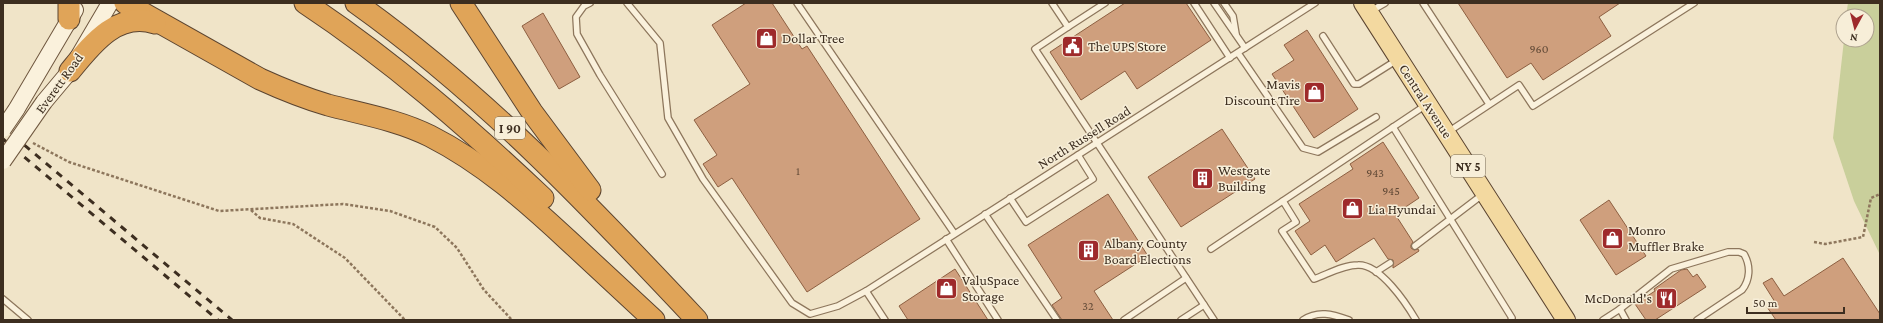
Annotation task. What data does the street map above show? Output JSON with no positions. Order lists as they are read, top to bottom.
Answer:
{
  "streets": {
    "highway": ["I 90"],
    "main road": ["Central Avenue", "NY 5"],
    "street": ["Everett Road"],
    "lane": ["North Russell Road"]
  },
  "places": {
    "shop": [
      "Dollar Tree",
      "Mavis Discount Tire",
      "Lia Hyundai",
      "Monro Muffler Brake",
      "ValuSpace Storage"
    ],
    "public building": ["The UPS Store"],
    "building": ["Westgate Building", "Albany County Board Elections"],
    "restaurant": ["McDonald's"]
  },
  "house_numbers": [
    "960",
    "1",
    "943",
    "945",
    "32"
  ],
  "scale_bar": "50 m",
  "north": "bottom"
}
